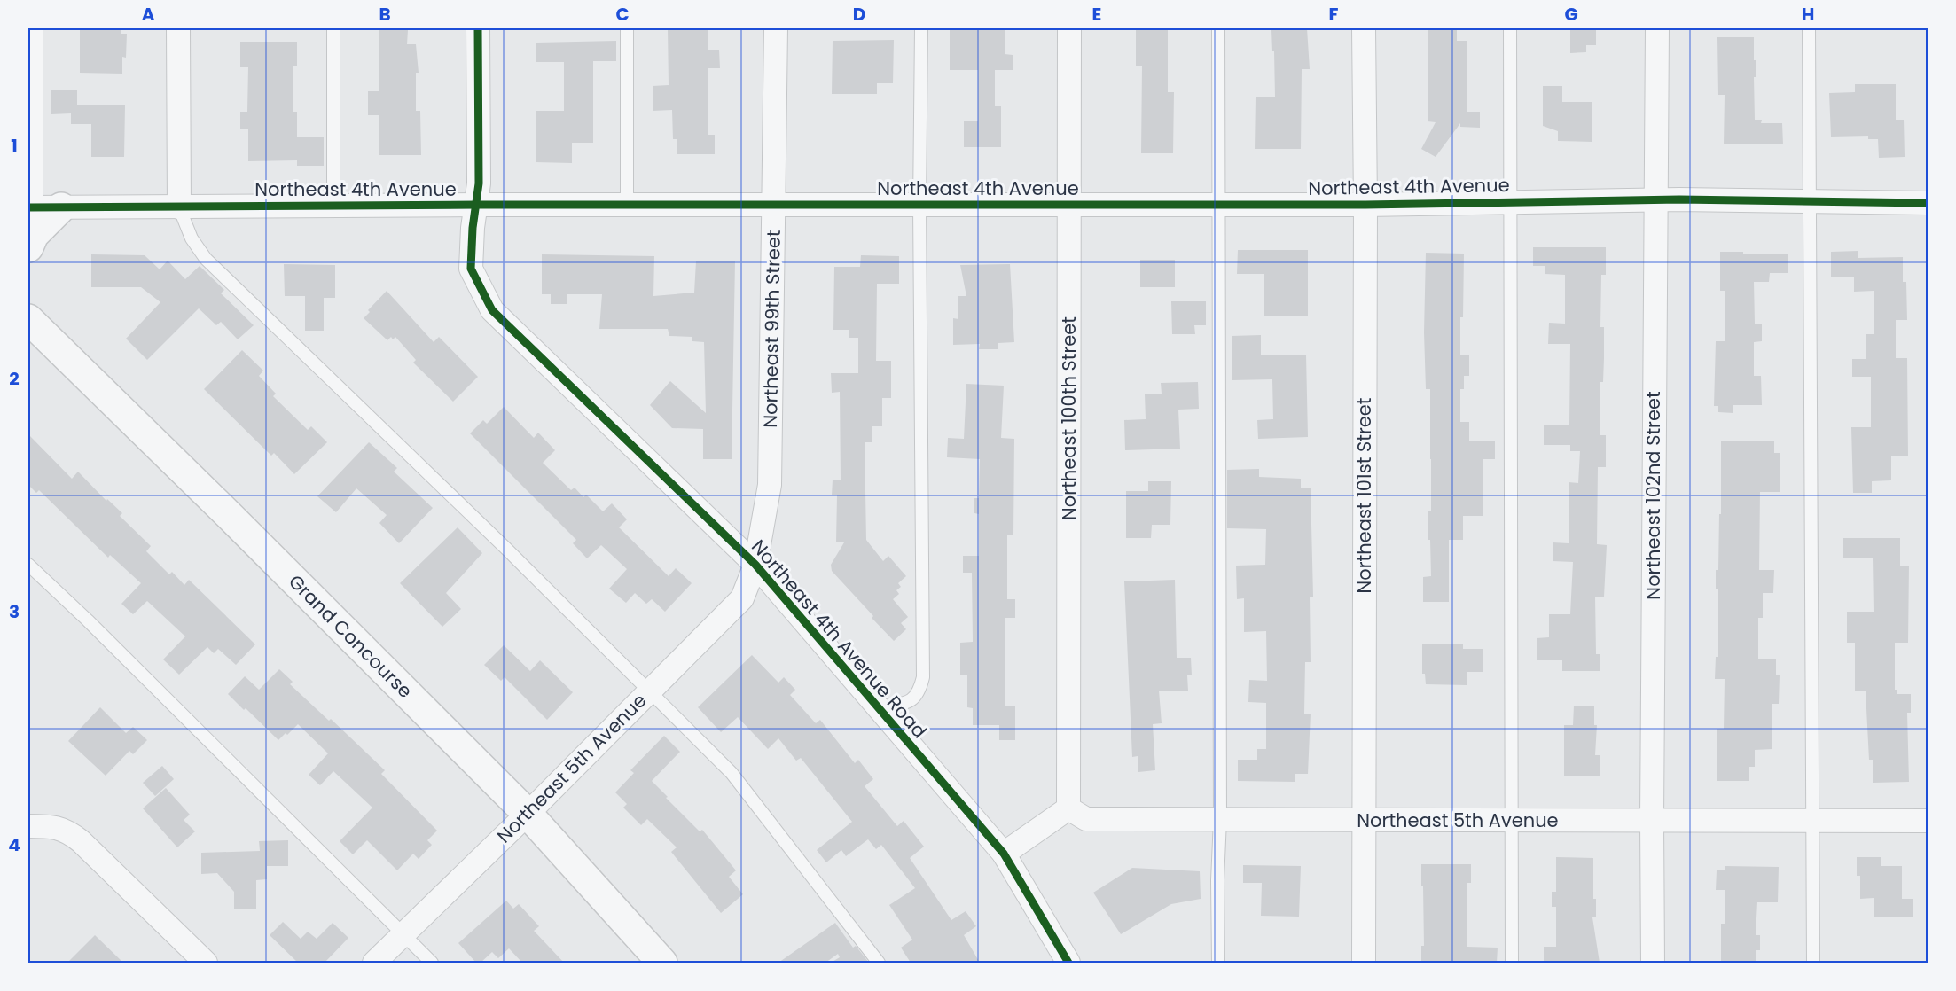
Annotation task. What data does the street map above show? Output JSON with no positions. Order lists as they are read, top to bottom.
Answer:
{
  "streets": {
    "street": [
      "Northeast 4th Avenue",
      "Northeast 99th Street",
      "Northeast 100th Street",
      "Northeast 101st Street",
      "Northeast 102nd Street",
      "Grand Concourse",
      "Northeast 4th Avenue Road",
      "Northeast 5th Avenue"
    ]
  },
  "crossings": [
    ["Northeast 4th Avenue", "Northeast 99th Street"],
    ["Northeast 4th Avenue", "Northeast 100th Street"],
    ["Northeast 4th Avenue", "Northeast 101st Street"],
    ["Northeast 4th Avenue", "Northeast 102nd Street"],
    ["Northeast 4th Avenue", "Northeast 4th Avenue Road"],
    ["Northeast 99th Street", "Northeast 4th Avenue Road"],
    ["Northeast 99th Street", "Northeast 5th Avenue"],
    ["Northeast 100th Street", "Northeast 5th Avenue"],
    ["Northeast 101st Street", "Northeast 5th Avenue"],
    ["Northeast 102nd Street", "Northeast 5th Avenue"],
    ["Grand Concourse", "Northeast 5th Avenue"],
    ["Northeast 4th Avenue Road", "Northeast 5th Avenue"]
  ],
  "grid": {
    "columns": [
      "A",
      "B",
      "C",
      "D",
      "E",
      "F",
      "G",
      "H"
    ],
    "rows": [
      "1",
      "2",
      "3",
      "4"
    ]
  }
}
